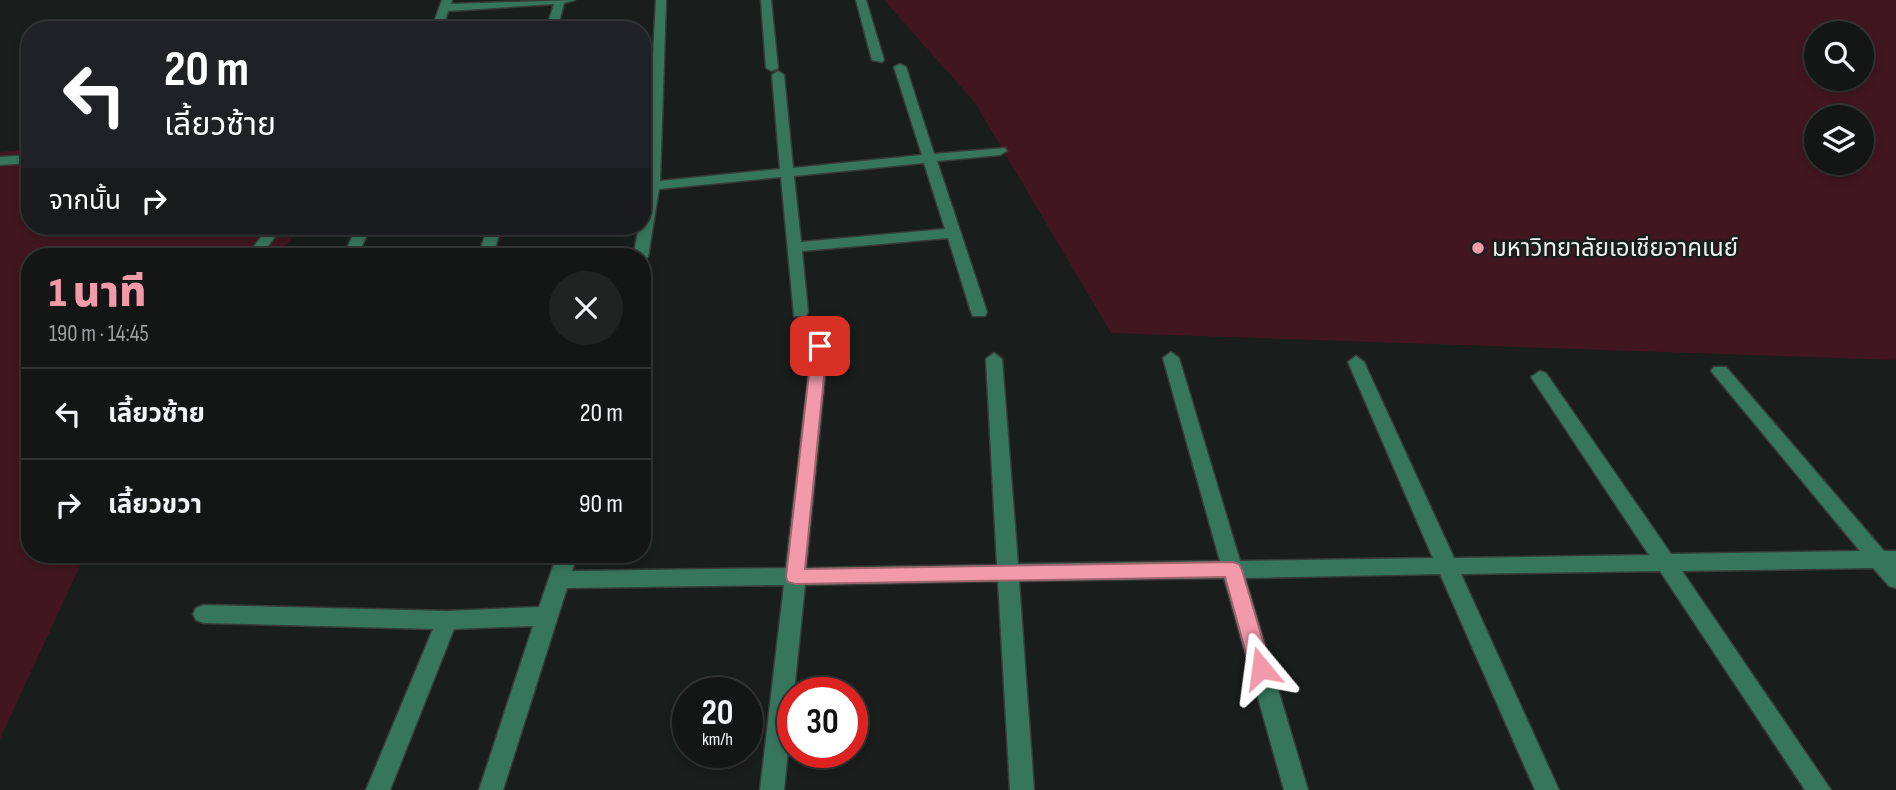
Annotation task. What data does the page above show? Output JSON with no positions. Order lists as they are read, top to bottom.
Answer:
{
  "places": ["มหาวิทยาลัยเอเชียอาคเนย์"],
  "page": {
    "turn": ["20 m", "เลี้ยวซ้าย"],
    "then": "จากนั้น",
    "heading": ["1 นาที", "190 m · 14:45"],
    "list": [
      {
        "name": "เลี้ยวซ้าย",
        "value": "20 m"
      },
      {
        "name": "เลี้ยวขวา",
        "value": "90 m"
      }
    ],
    "speed": "20 km/h",
    "limit": "30"
  }
}
